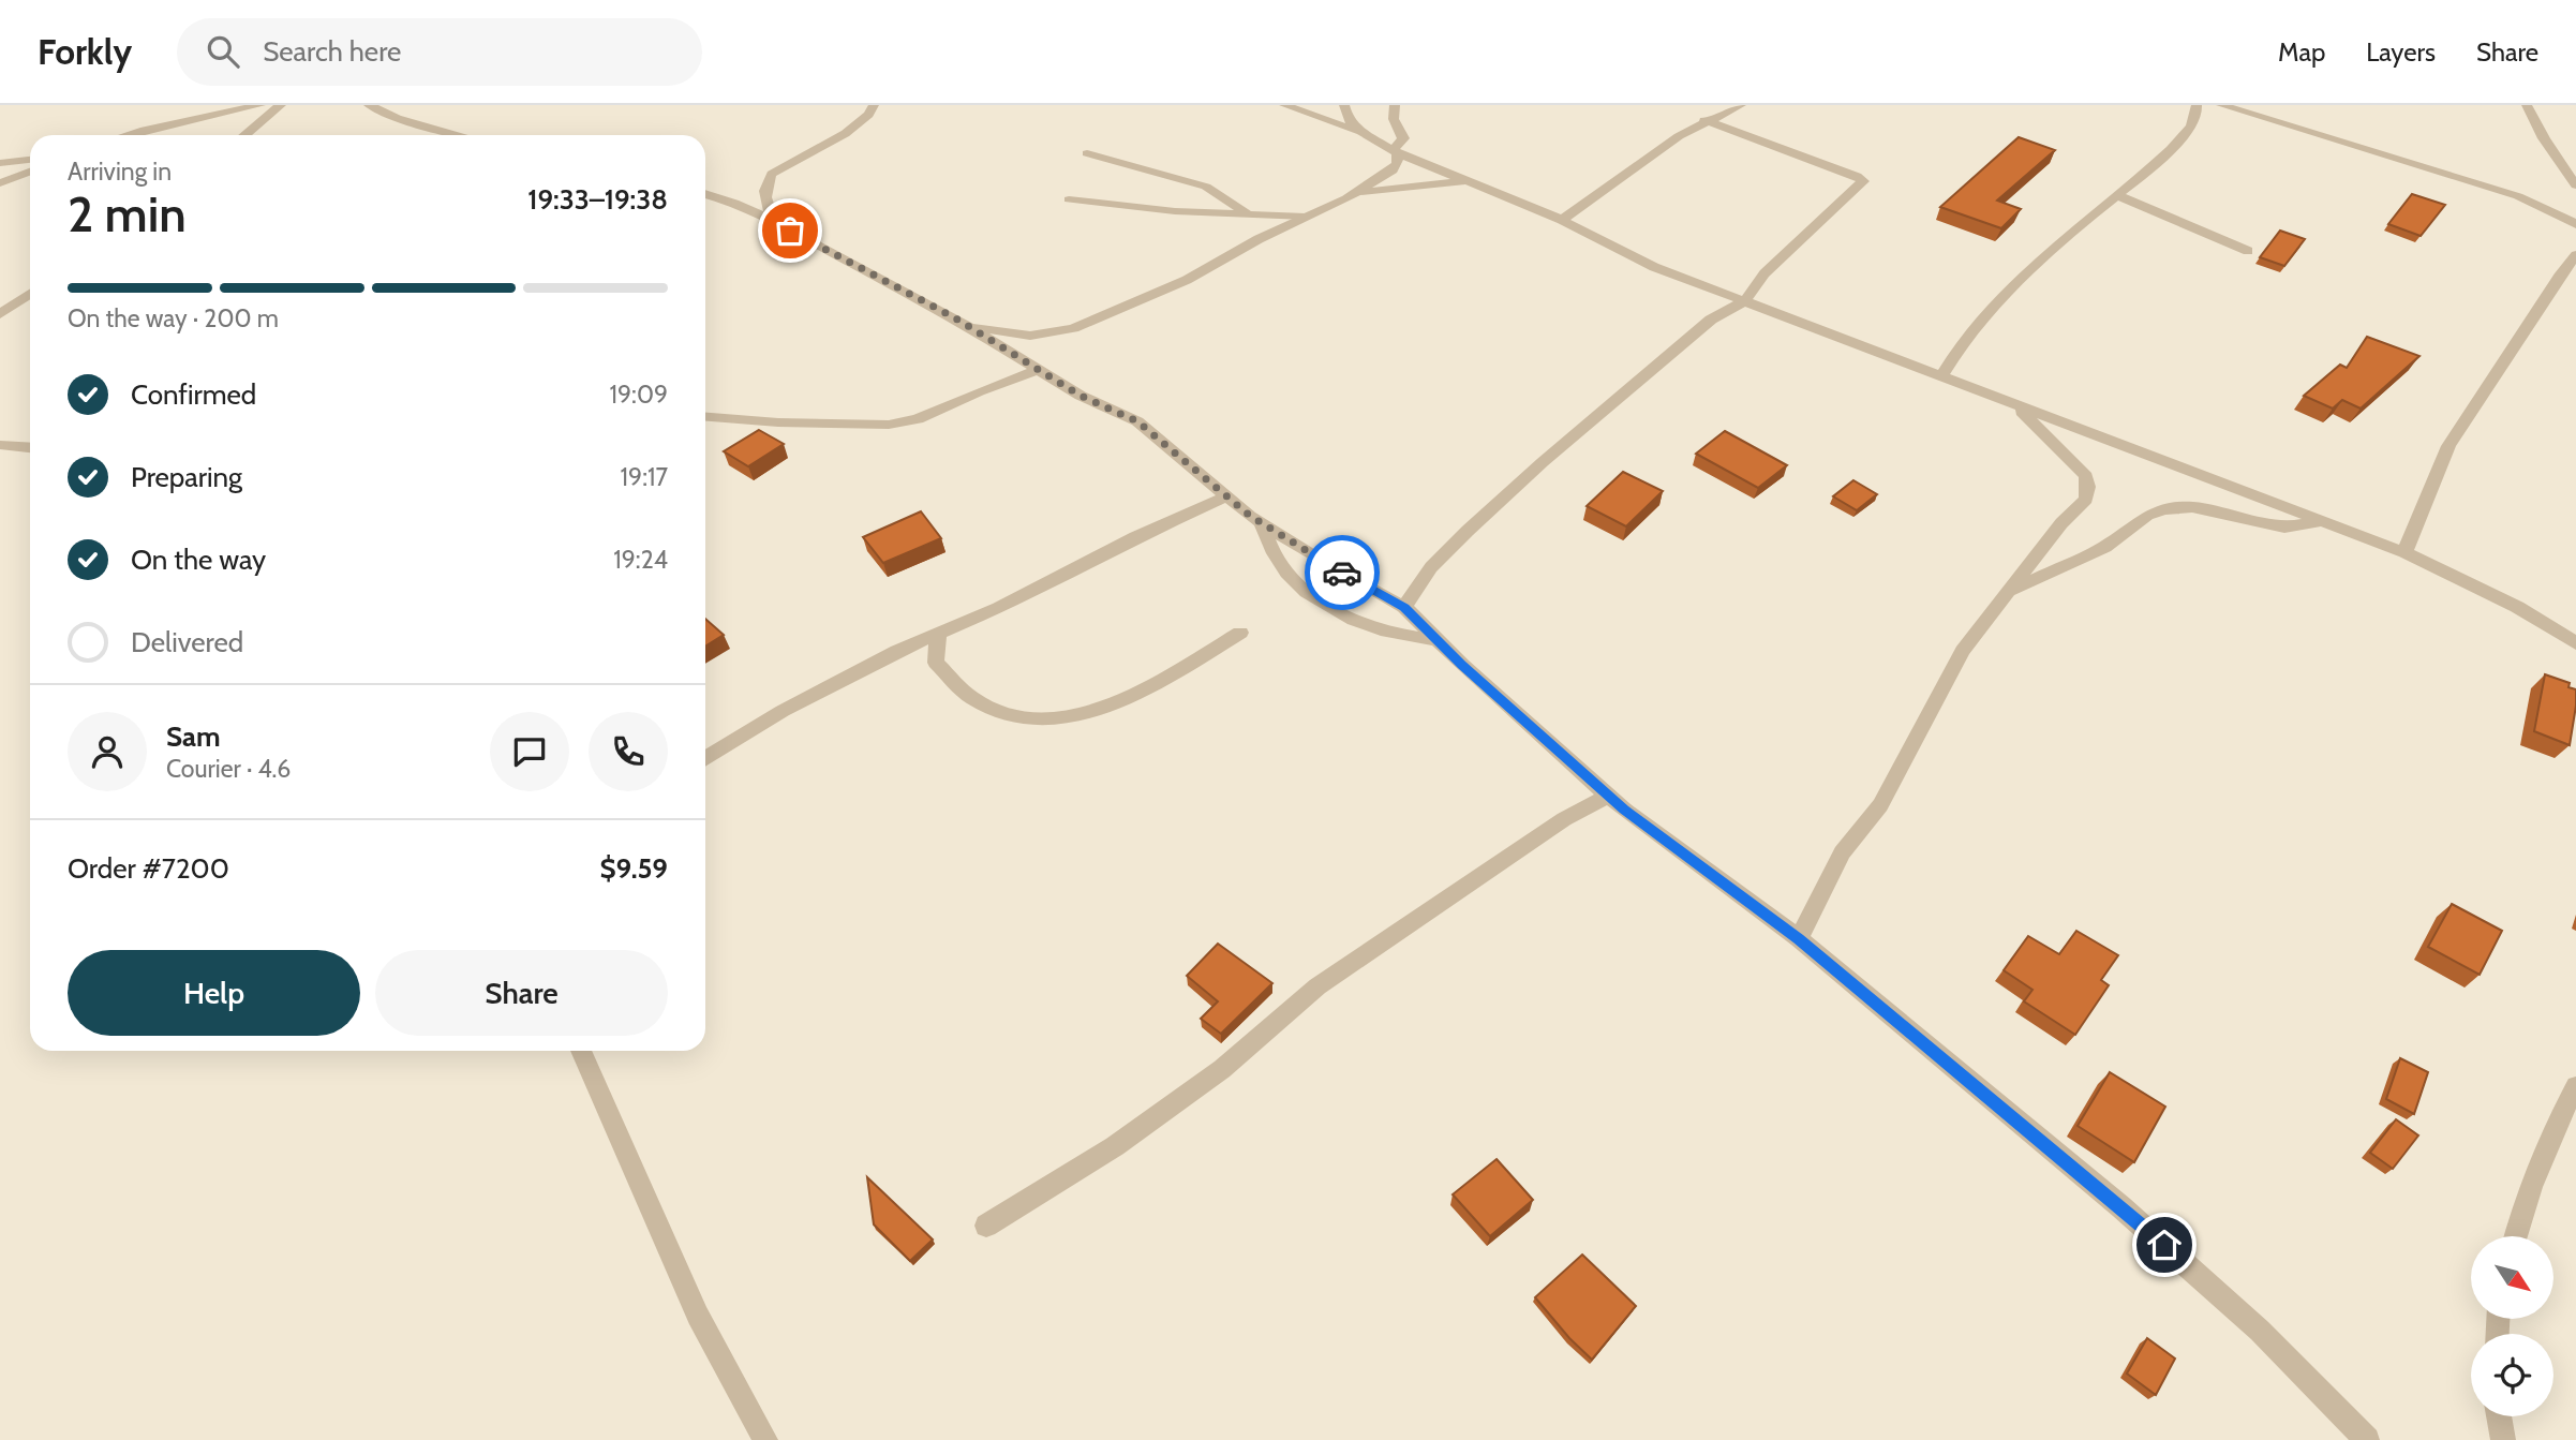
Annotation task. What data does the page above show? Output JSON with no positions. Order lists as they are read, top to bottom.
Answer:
{
  "north": "bottom right",
  "page": {
    "header": "Forkly",
    "search": "Search here",
    "nav": ["Map", "Layers", "Share"],
    "heading": ["2 min", "Arriving in", "19:33–19:38"],
    "panel": [
      "Sam",
      "Courier · 4.6",
      "Order #7200",
      "$9.59"
    ],
    "bar": "On the way · 200 m",
    "list": [
      ["Confirmed", "19:09"],
      ["Preparing", "19:17"],
      ["On the way", "19:24"],
      "Delivered"
    ],
    "buttons": ["Help", "Share"]
  }
}
